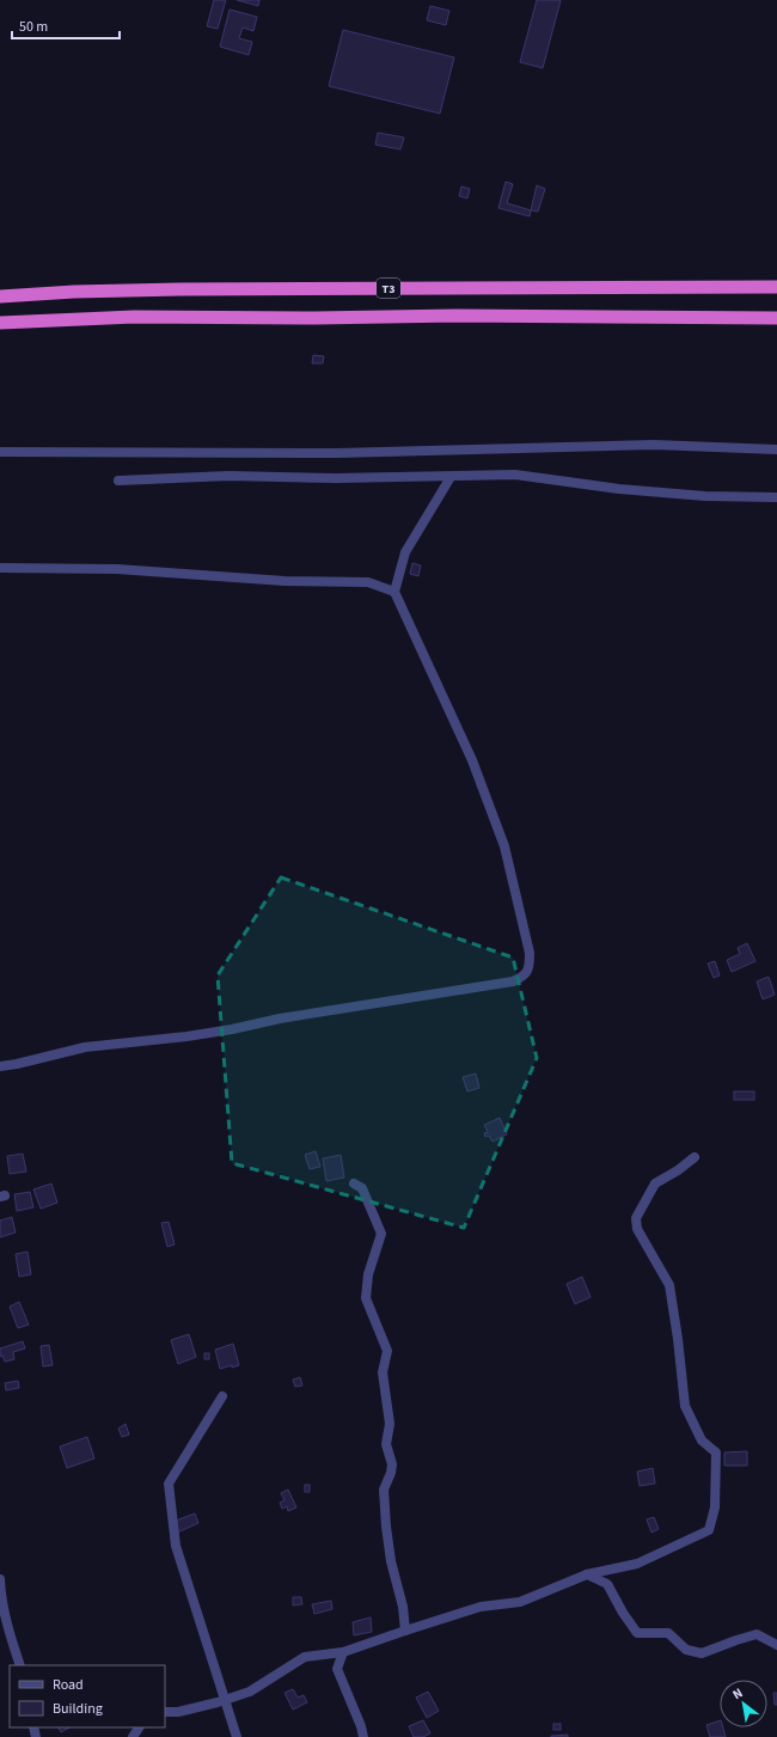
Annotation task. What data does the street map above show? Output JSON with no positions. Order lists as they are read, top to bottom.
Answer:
{
  "streets": {
    "highway": ["T3"]
  },
  "legend": ["Road", "Building"],
  "scale_bar": "50 m",
  "north": "top left"
}
